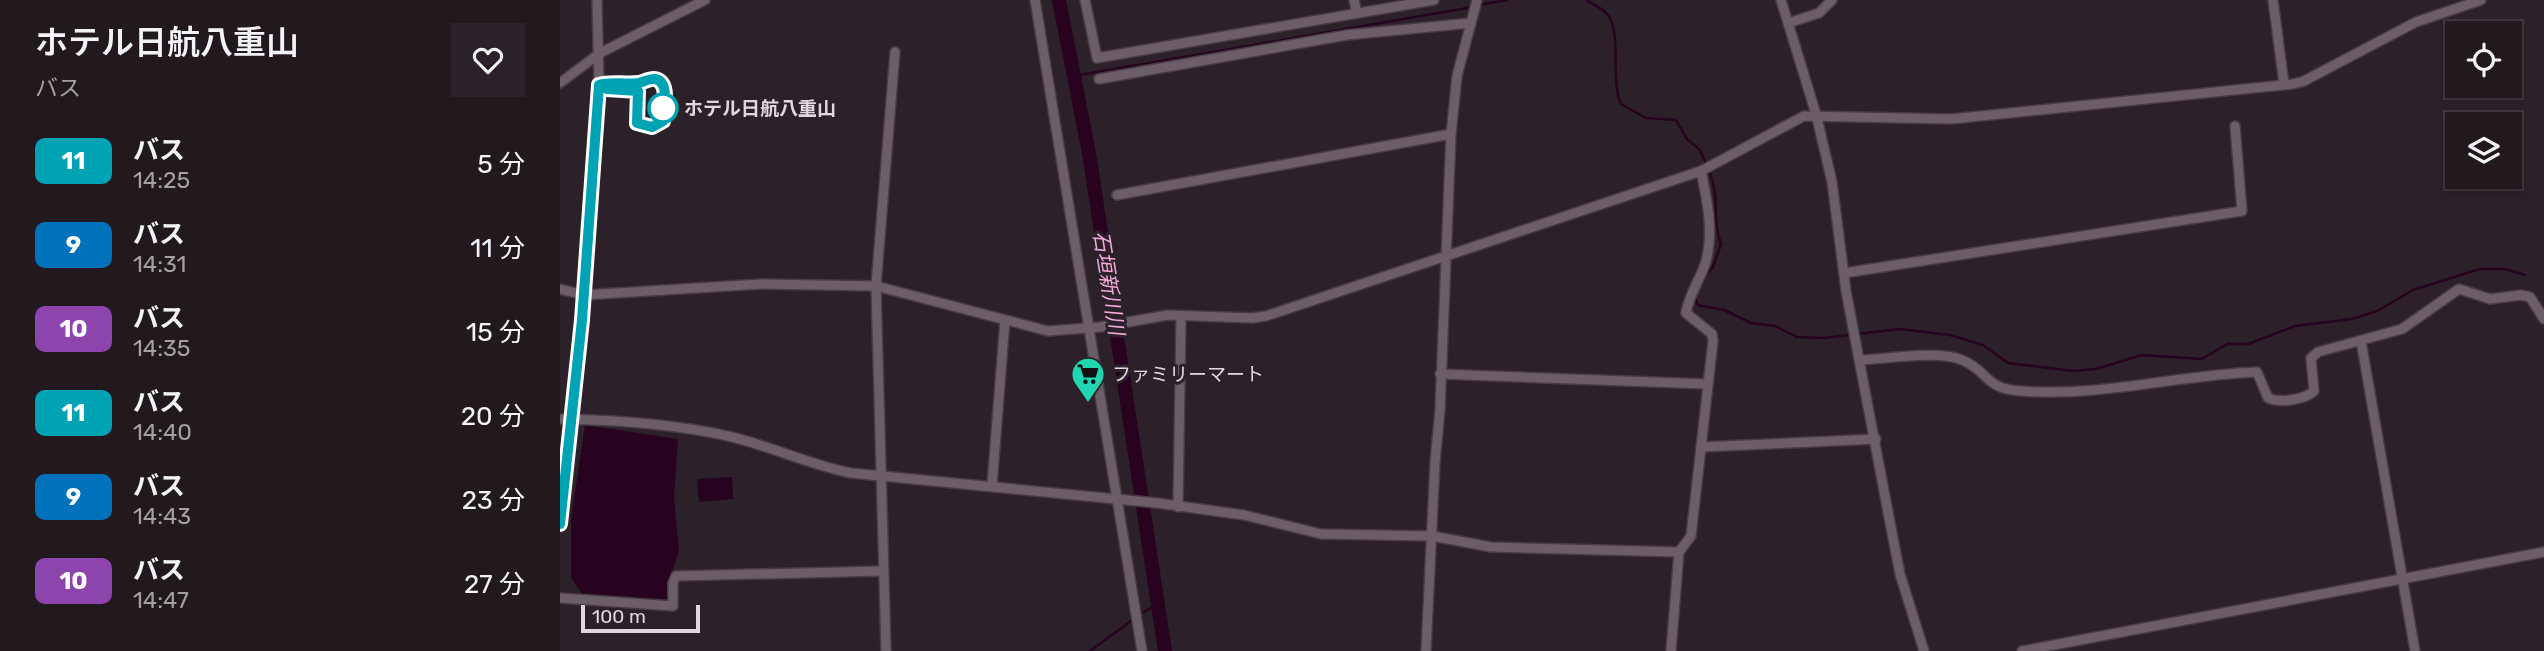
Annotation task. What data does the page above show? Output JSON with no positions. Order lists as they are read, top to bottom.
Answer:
{
  "water": ["石垣新川川"],
  "places": {
    "other": ["ホテル日航八重山"],
    "supermarket": ["ファミリーマート"]
  },
  "lines": ["bus line 11"],
  "scale_bar": "100 m",
  "page": {
    "heading": ["ホテル日航八重山", "バス"],
    "list": [
      {
        "mark": "11",
        "name": "バス",
        "note": "14:25",
        "value": "5 分"
      },
      {
        "mark": "9",
        "name": "バス",
        "note": "14:31",
        "value": "11 分"
      },
      {
        "mark": "10",
        "name": "バス",
        "note": "14:35",
        "value": "15 分"
      },
      {
        "mark": "11",
        "name": "バス",
        "note": "14:40",
        "value": "20 分"
      },
      {
        "mark": "9",
        "name": "バス",
        "note": "14:43",
        "value": "23 分"
      },
      {
        "mark": "10",
        "name": "バス",
        "note": "14:47",
        "value": "27 分"
      }
    ],
    "scale": "100 m"
  }
}
